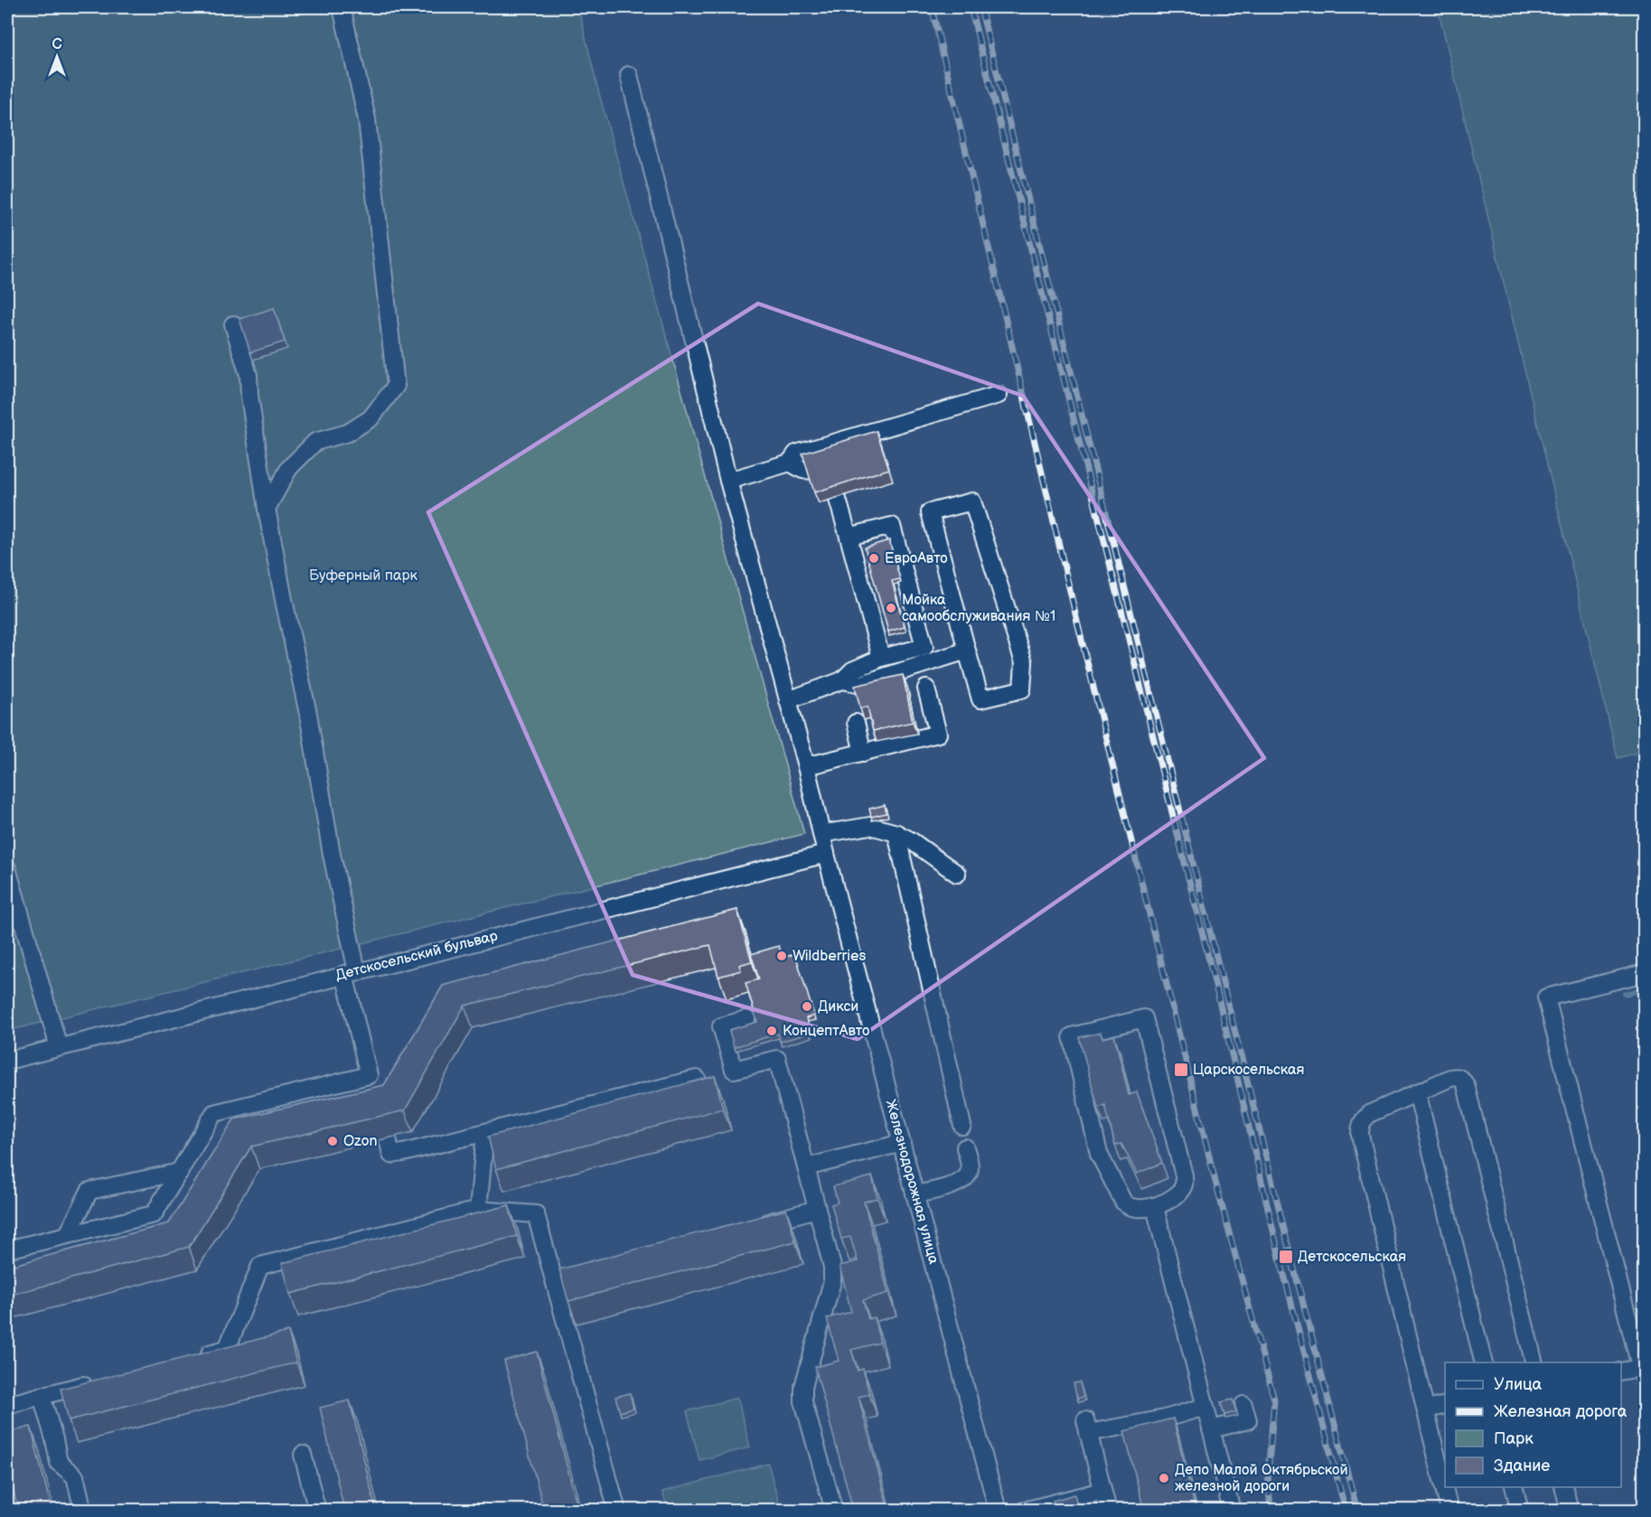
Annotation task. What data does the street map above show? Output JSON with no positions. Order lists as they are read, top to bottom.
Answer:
{
  "streets": {
    "street": ["Детскосельский бульвар", "Железнодорожная улица"]
  },
  "crossings": [
    ["Детскосельский бульвар", "Железнодорожная улица"]
  ],
  "parks": ["Буферный парк"],
  "places": {
    "other": [
      "ЕвроАвто",
      "Мойка самообслуживания №1",
      "Wildberries",
      "Дикси",
      "КонцептАвто",
      "Ozon",
      "Депо Малой Октябрьской железной дороги"
    ],
    "transit": ["Царскосельская", "Детскосельская"]
  },
  "legend": [
    "Улица",
    "Железная дорога",
    "Парк",
    "Здание"
  ],
  "north": "top"
}
